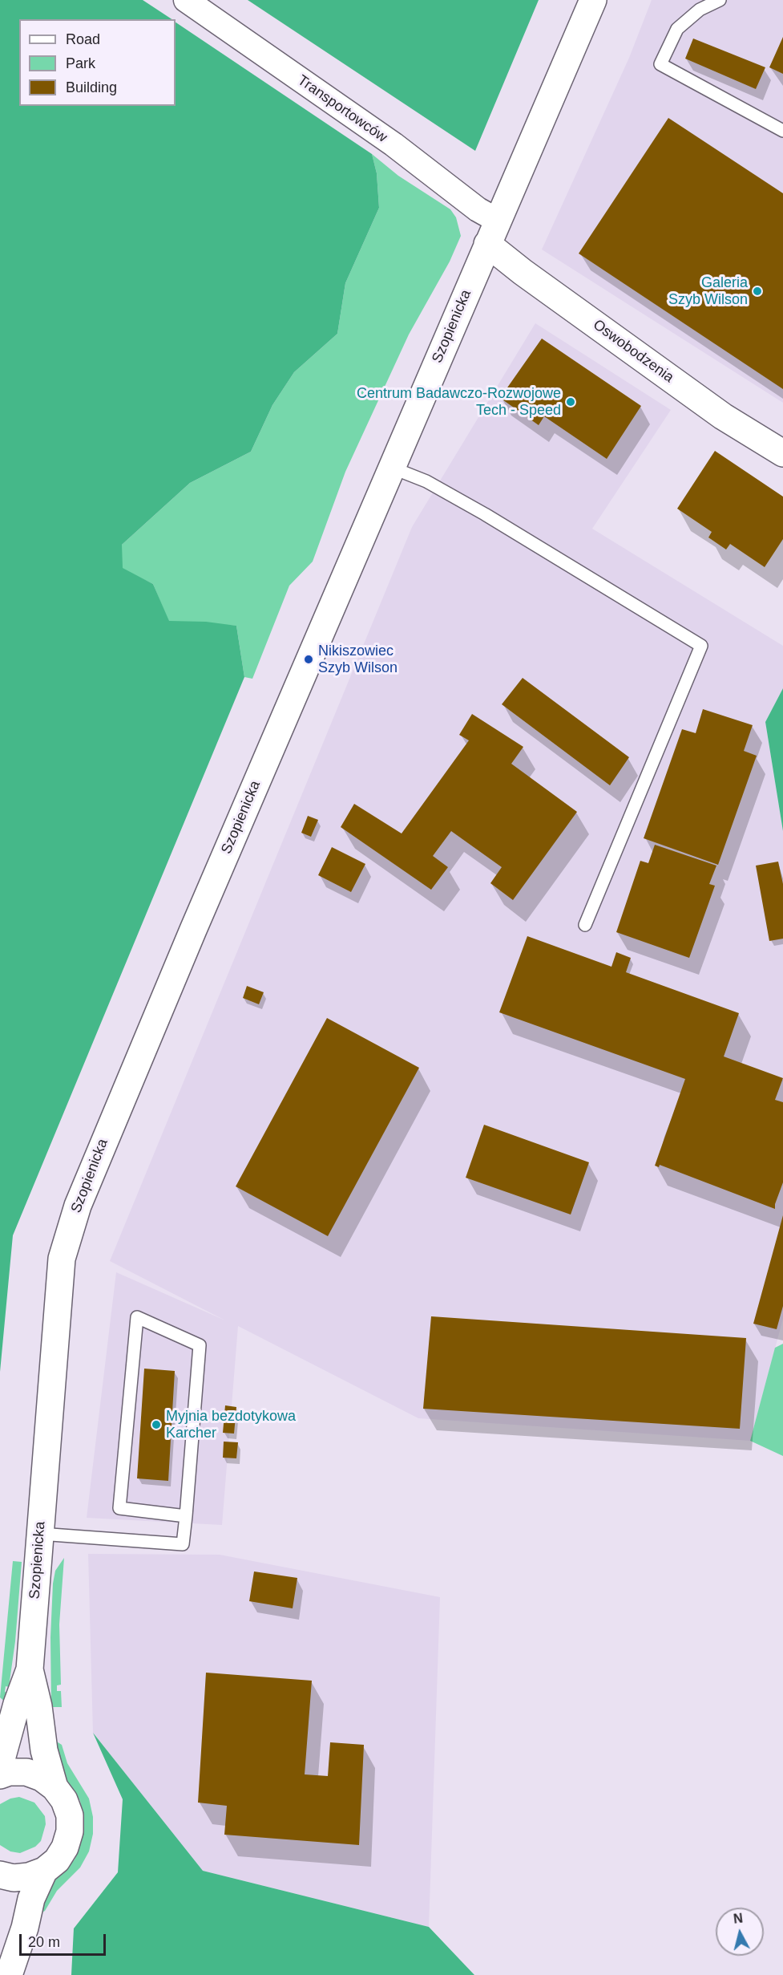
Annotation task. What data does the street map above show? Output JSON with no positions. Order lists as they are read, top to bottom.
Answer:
{
  "streets": {
    "street": ["Transportowców", "Szopienicka", "Oswobodzenia"]
  },
  "crossings": [
    ["Transportowców", "Szopienicka"],
    ["Transportowców", "Oswobodzenia"],
    ["Szopienicka", "Oswobodzenia"]
  ],
  "places": [
    "Galeria Szyb Wilson",
    "Centrum Badawczo-Rozwojowe Tech - Speed",
    "Nikiszowiec Szyb Wilson",
    "Myjnia bezdotykowa Karcher"
  ],
  "legend": ["Road", "Park", "Building"],
  "scale_bar": "20 m",
  "north": "top"
}
